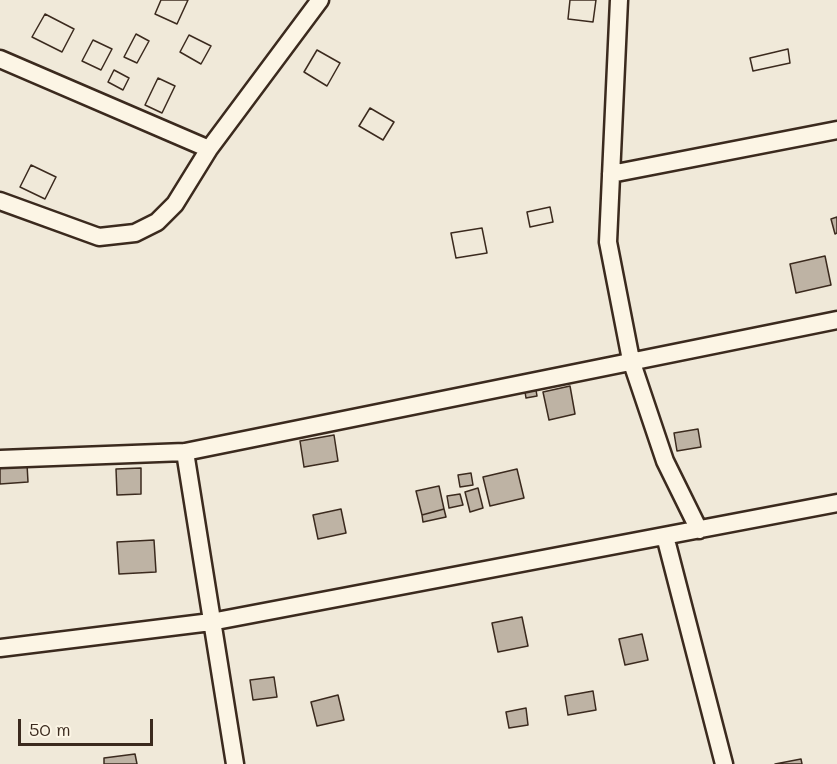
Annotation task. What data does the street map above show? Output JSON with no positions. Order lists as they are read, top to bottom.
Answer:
{
  "scale_bar": "50 m"
}
